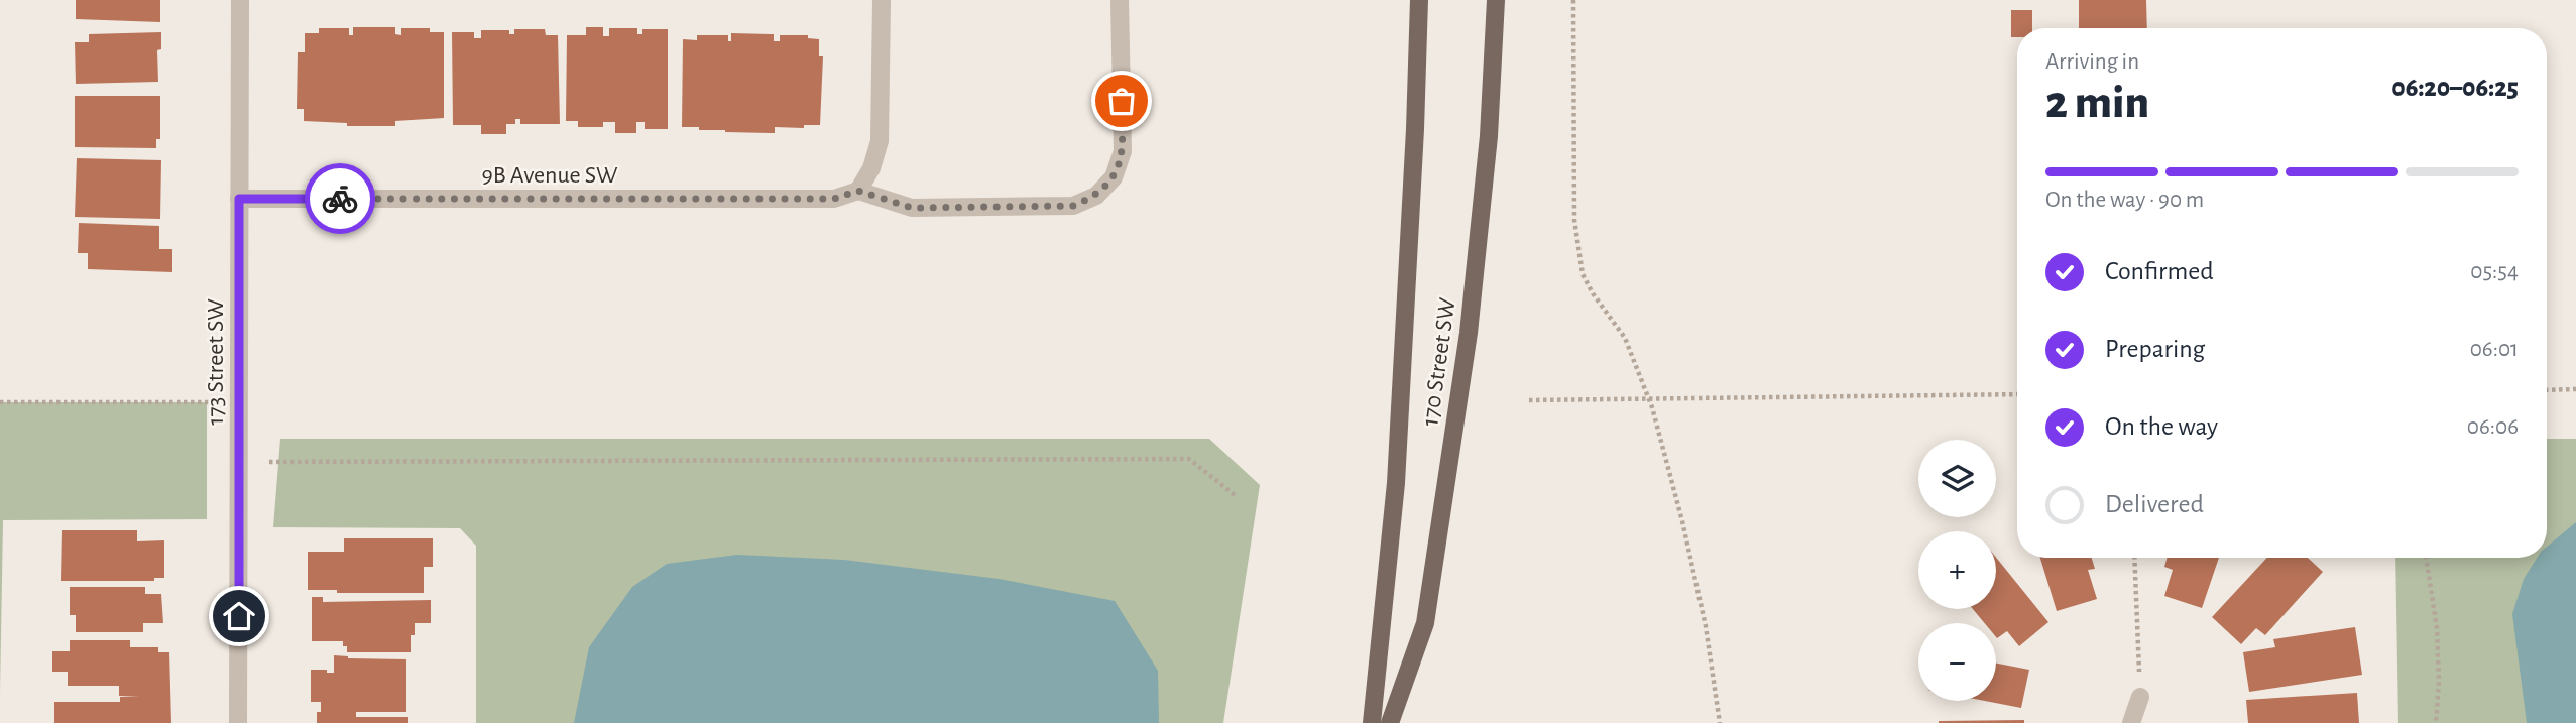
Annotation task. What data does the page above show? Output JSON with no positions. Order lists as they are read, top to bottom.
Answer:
{
  "streets": {
    "main road": ["170 Street SW"],
    "street": ["9B Avenue SW", "173 Street SW"]
  },
  "crossings": [
    ["9B Avenue SW", "173 Street SW"]
  ],
  "page": {
    "heading": ["2 min", "Arriving in", "06:20–06:25"],
    "bar": "On the way · 90 m",
    "list": [
      ["Confirmed", "05:54"],
      ["Preparing", "06:01"],
      ["On the way", "06:06"],
      "Delivered"
    ],
    "map_buttons": ["+", "−"]
  }
}
